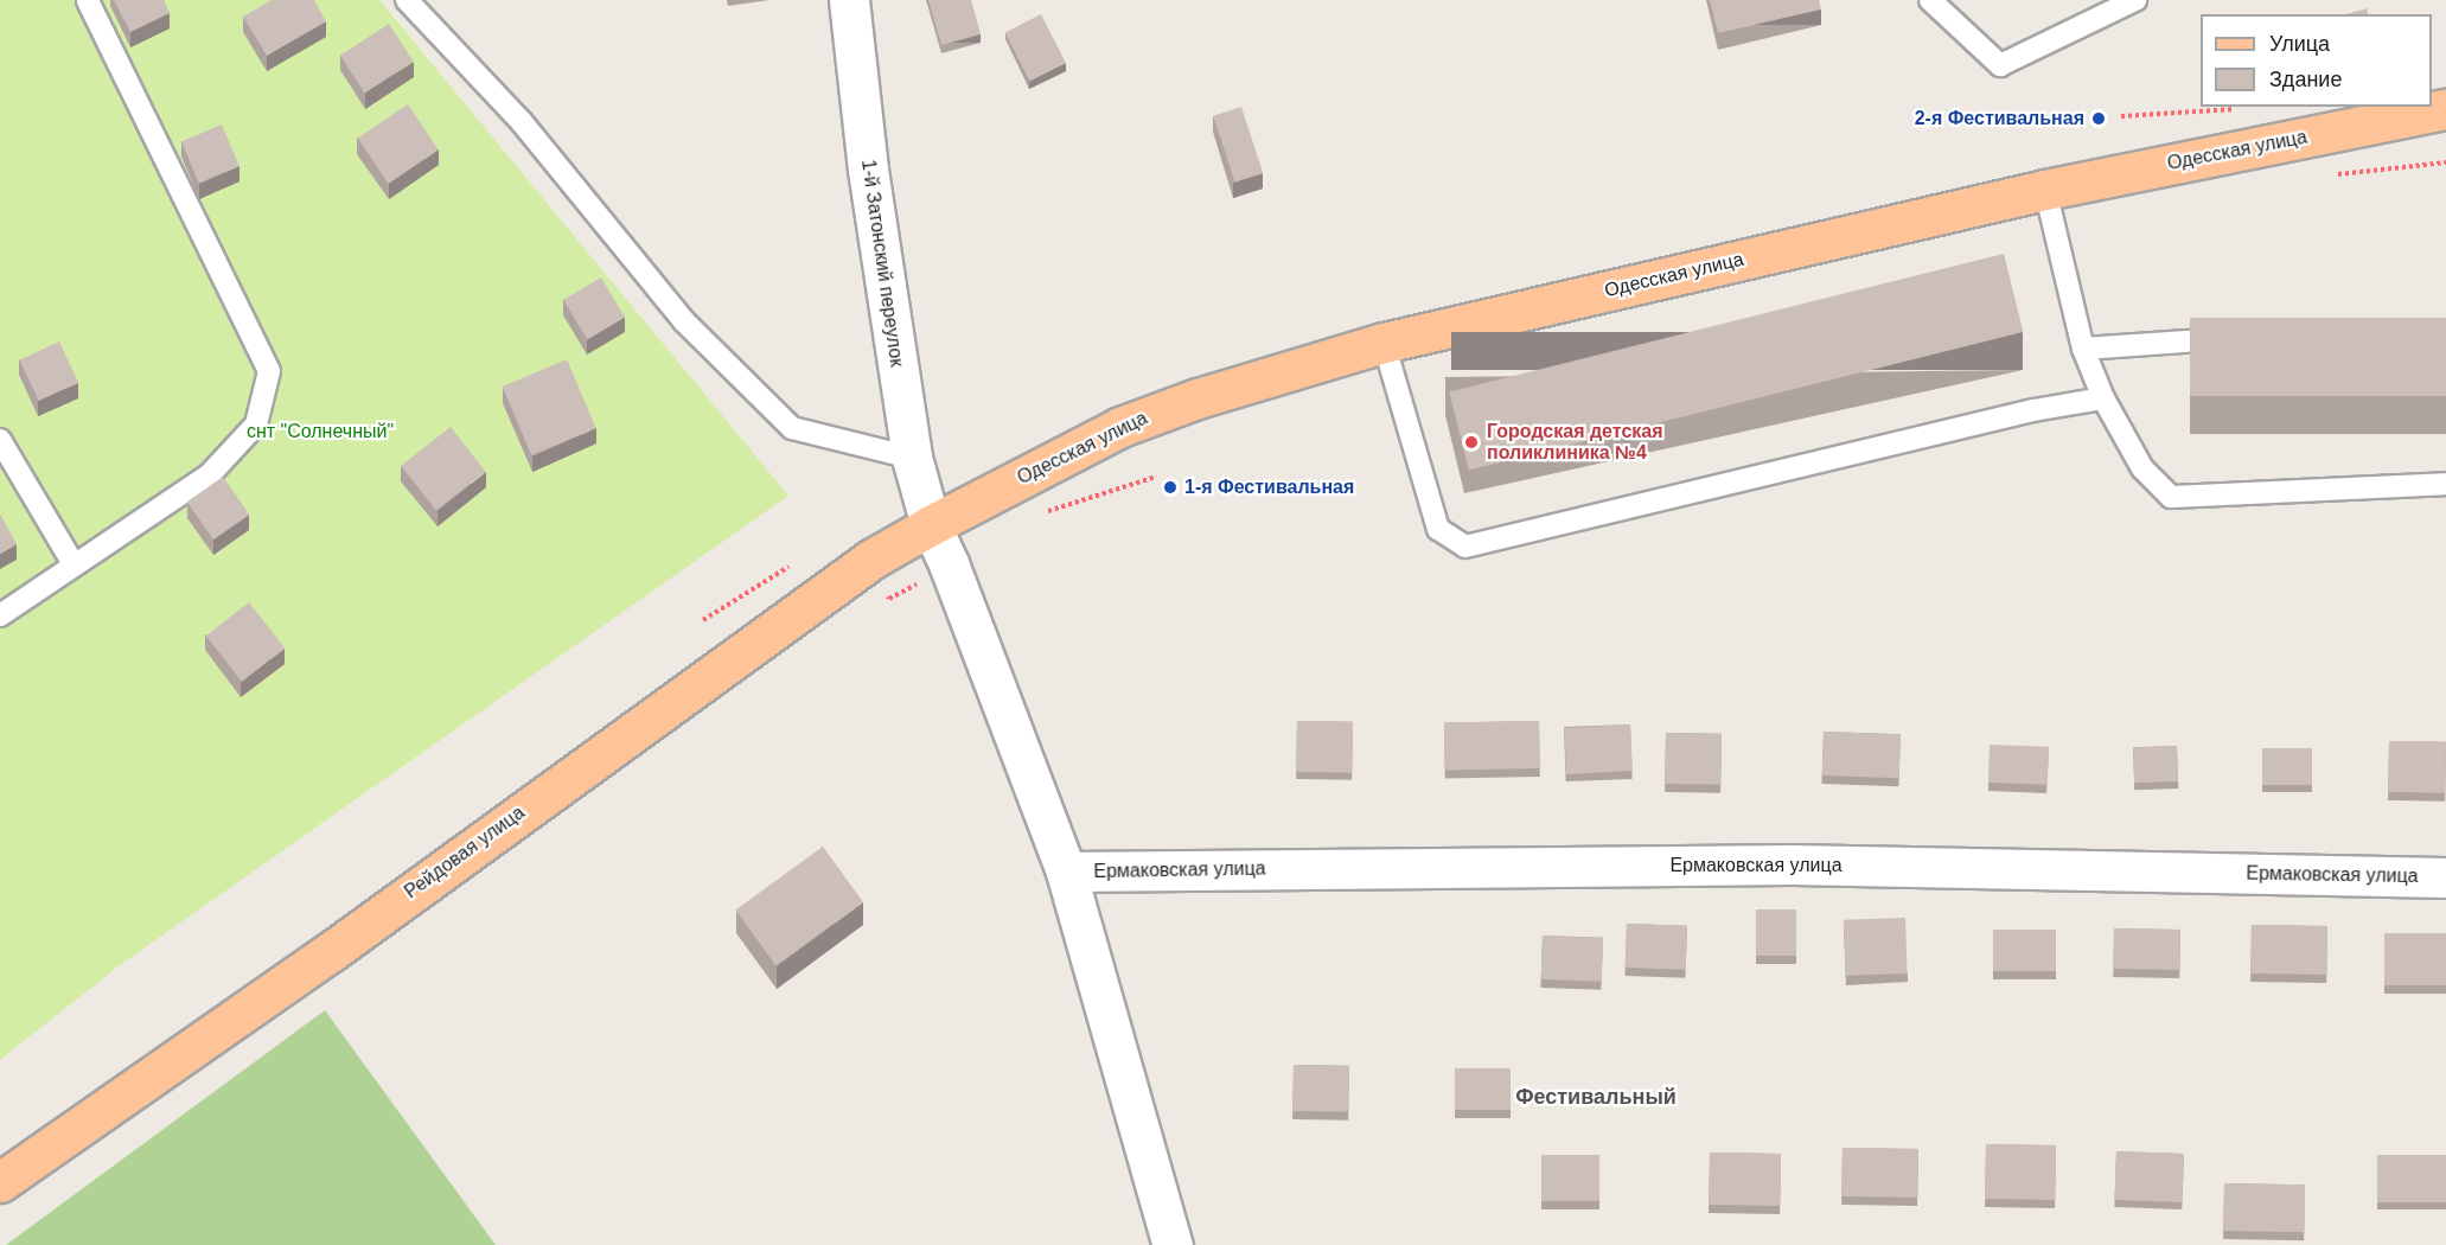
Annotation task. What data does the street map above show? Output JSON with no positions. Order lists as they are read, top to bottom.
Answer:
{
  "streets": {
    "main road": ["Одесская улица", "Рейдовая улица"],
    "street": ["1-й Затонский переулок", "Ермаковская улица"]
  },
  "crossings": [
    ["Одесская улица", "Рейдовая улица"]
  ],
  "districts": ["Фестивальный"],
  "parks": ["снт \"Солнечный\""],
  "places": ["2-я Фестивальная", "Городская детская поликлиника №4", "1-я Фестивальная"],
  "legend": ["Улица", "Здание"]
}
